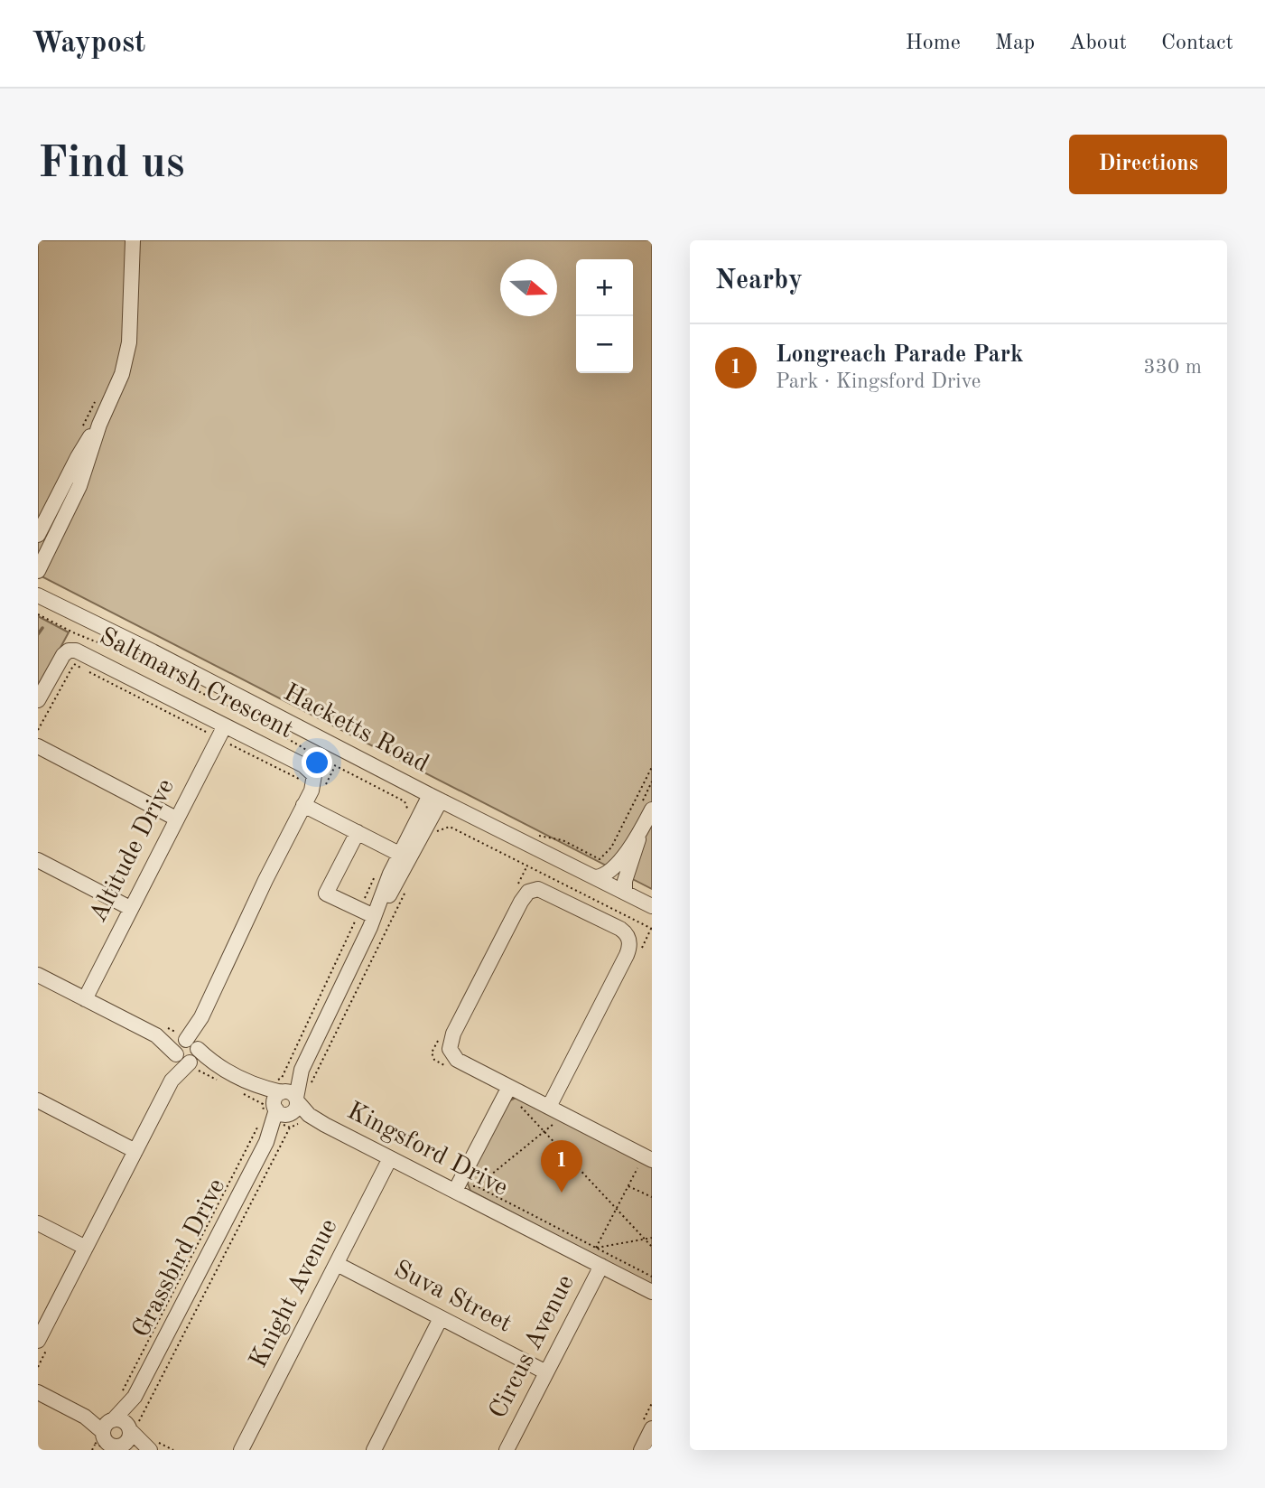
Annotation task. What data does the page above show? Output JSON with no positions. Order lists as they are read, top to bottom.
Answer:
{
  "streets": {
    "street": [
      "Saltmarsh Crescent",
      "Hacketts Road",
      "Altitude Drive",
      "Kingsford Drive",
      "Grassbird Drive",
      "Knight Avenue",
      "Suva Street",
      "Circus Avenue"
    ]
  },
  "crossings": [
    ["Saltmarsh Crescent", "Altitude Drive"],
    ["Hacketts Road", "Grassbird Drive"],
    ["Kingsford Drive", "Grassbird Drive"],
    ["Kingsford Drive", "Knight Avenue"],
    ["Kingsford Drive", "Circus Avenue"],
    ["Knight Avenue", "Suva Street"],
    ["Suva Street", "Circus Avenue"]
  ],
  "north": "right",
  "page": {
    "header": "Waypost",
    "nav": [
      "Home",
      "Map",
      "About",
      "Contact"
    ],
    "buttons": "Directions",
    "title": "Find us",
    "heading": "Nearby",
    "map_buttons": ["+", "−"],
    "list": [
      {
        "mark": "1",
        "name": "Longreach Parade Park",
        "note": "Park · Kingsford Drive",
        "value": "330 m"
      }
    ],
    "pins": "1"
  }
}
